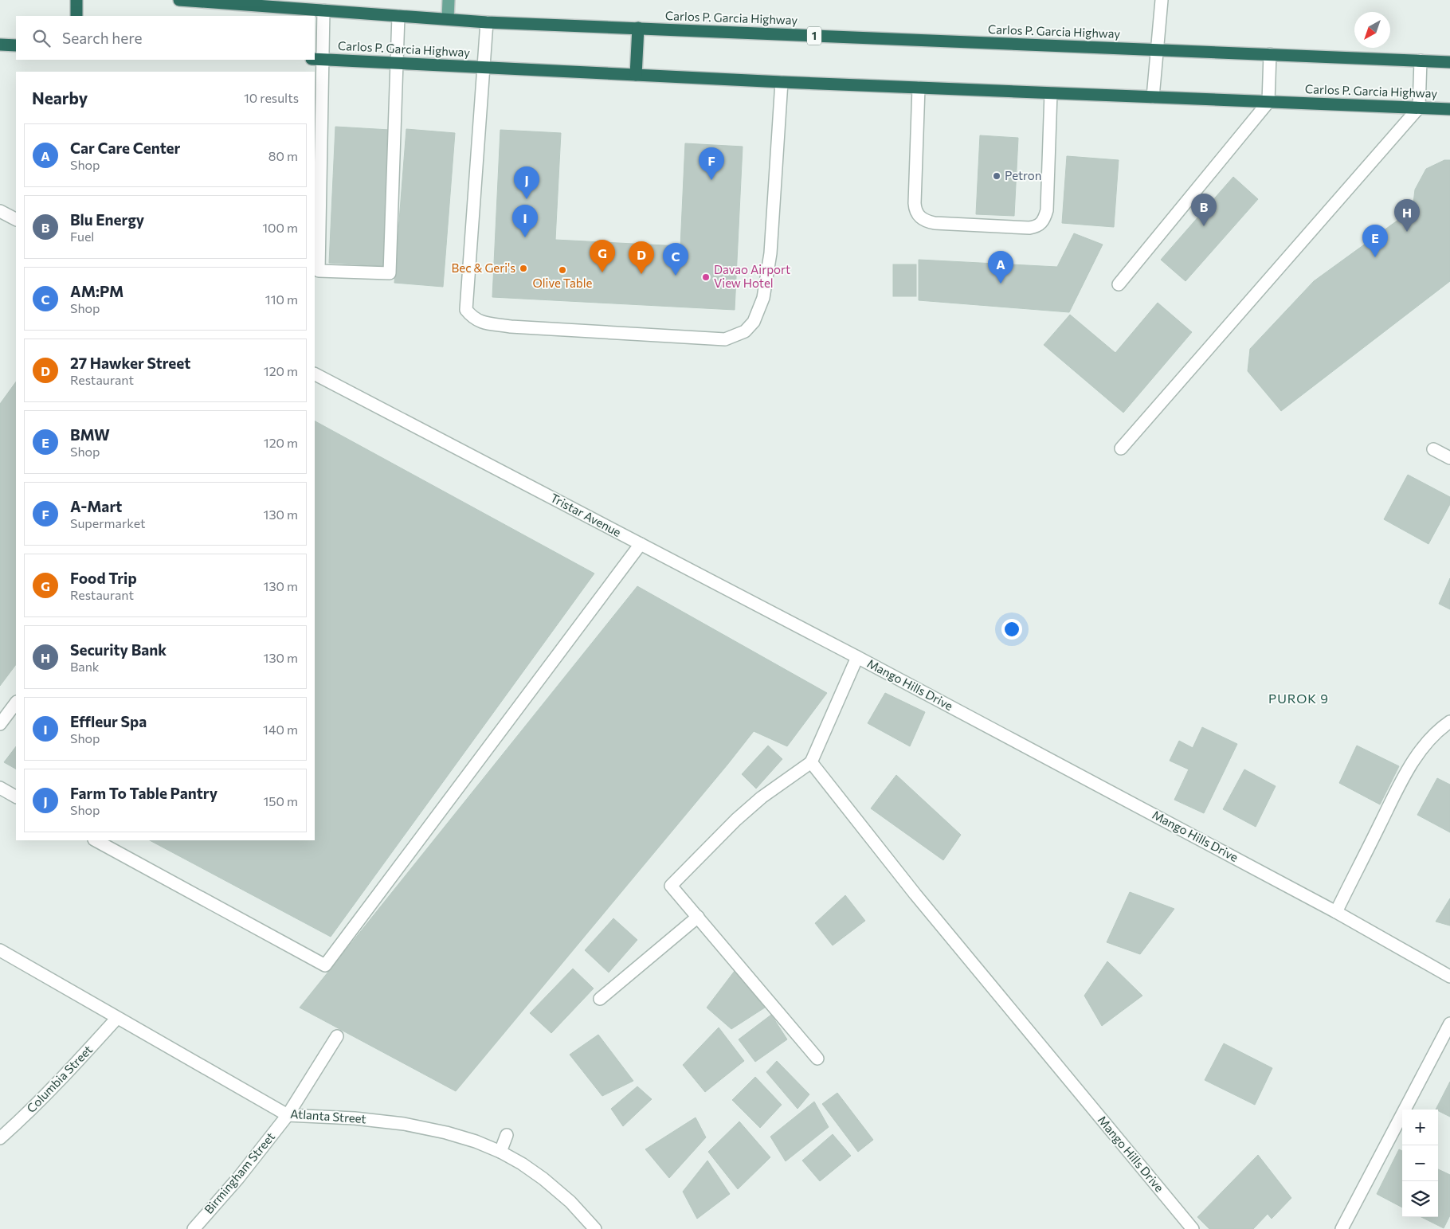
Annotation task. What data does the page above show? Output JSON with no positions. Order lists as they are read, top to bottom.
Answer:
{
  "streets": {
    "highway": ["Carlos P. Garcia Highway", "1"],
    "street": [
      "Tristar Avenue",
      "Mango Hills Drive",
      "Columbia Street",
      "Atlanta Street",
      "Birmingham Street"
    ]
  },
  "crossings": [
    ["Tristar Avenue", "Mango Hills Drive"],
    ["Columbia Street", "Atlanta Street"],
    ["Atlanta Street", "Birmingham Street"]
  ],
  "districts": ["PUROK 9"],
  "places": [
    "Petron",
    "Bec & Geri's",
    "Olive Table",
    "Davao Airport View Hotel"
  ],
  "north": "bottom left",
  "page": {
    "search": "Search here",
    "heading": ["Nearby", "10 results"],
    "list": [
      {
        "mark": "A",
        "name": "Car Care Center",
        "note": "Shop",
        "value": "80 m"
      },
      {
        "mark": "B",
        "name": "Blu Energy",
        "note": "Fuel",
        "value": "100 m"
      },
      {
        "mark": "C",
        "name": "AM:PM",
        "note": "Shop",
        "value": "110 m"
      },
      {
        "mark": "D",
        "name": "27 Hawker Street",
        "note": "Restaurant",
        "value": "120 m"
      },
      {
        "mark": "E",
        "name": "BMW",
        "note": "Shop",
        "value": "120 m"
      },
      {
        "mark": "F",
        "name": "A-Mart",
        "note": "Supermarket",
        "value": "130 m"
      },
      {
        "mark": "G",
        "name": "Food Trip",
        "note": "Restaurant",
        "value": "130 m"
      },
      {
        "mark": "H",
        "name": "Security Bank",
        "note": "Bank",
        "value": "130 m"
      },
      {
        "mark": "I",
        "name": "Effleur Spa",
        "note": "Shop",
        "value": "140 m"
      },
      {
        "mark": "J",
        "name": "Farm To Table Pantry",
        "note": "Shop",
        "value": "150 m"
      }
    ],
    "pins": [
      "F",
      "J",
      "B",
      "H",
      "I",
      "E",
      "G",
      "D",
      "C",
      "A"
    ],
    "map_buttons": ["+", "−"]
  }
}
